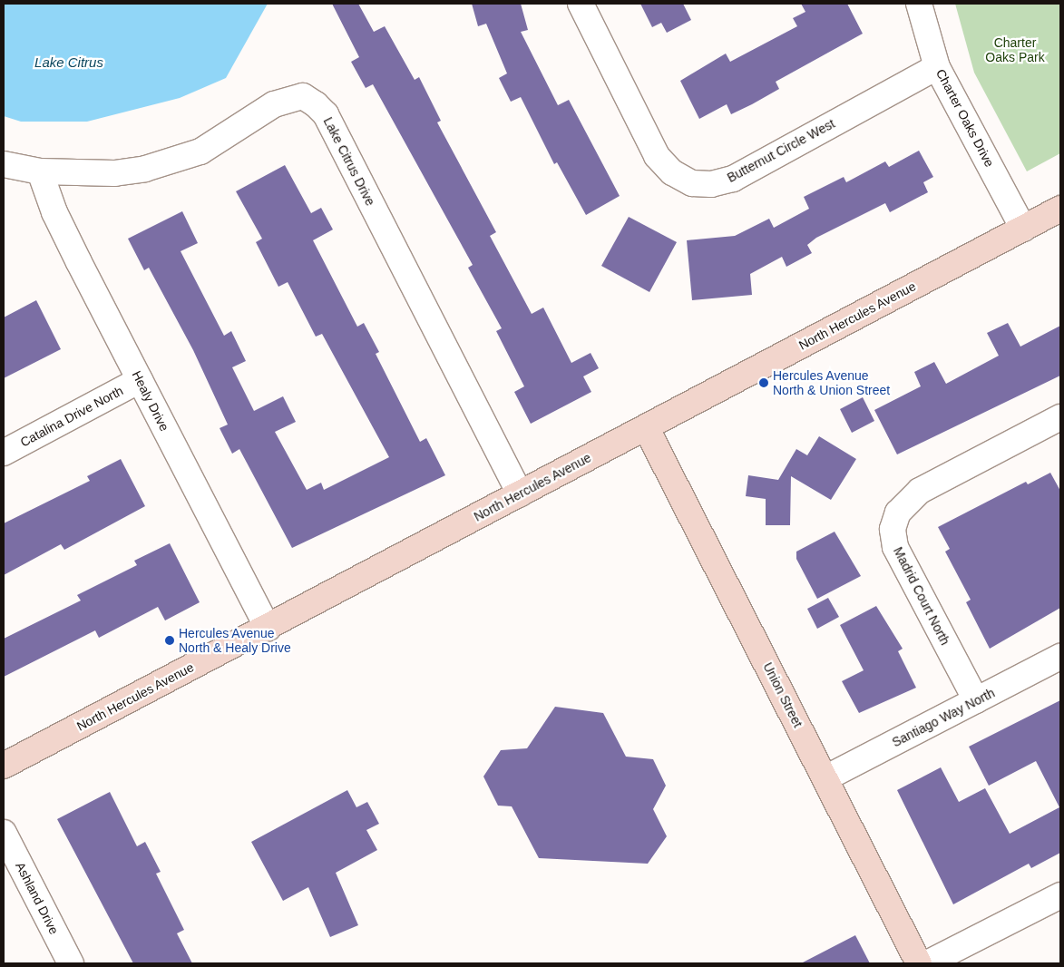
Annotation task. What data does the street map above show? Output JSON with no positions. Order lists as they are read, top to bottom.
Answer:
{
  "streets": {
    "street": [
      "Charter Oaks Drive",
      "Butternut Circle West",
      "Lake Citrus Drive",
      "North Hercules Avenue",
      "Healy Drive",
      "Catalina Drive North",
      "Madrid Court North",
      "Union Street",
      "Santiago Way North",
      "Ashland Drive"
    ]
  },
  "crossings": [
    ["Charter Oaks Drive", "Butternut Circle West"],
    ["Charter Oaks Drive", "North Hercules Avenue"],
    ["Lake Citrus Drive", "North Hercules Avenue"],
    ["Lake Citrus Drive", "Healy Drive"],
    ["North Hercules Avenue", "Healy Drive"],
    ["North Hercules Avenue", "Union Street"],
    ["Healy Drive", "Catalina Drive North"],
    ["Madrid Court North", "Santiago Way North"],
    ["Union Street", "Santiago Way North"]
  ],
  "water": ["Lake Citrus"],
  "parks": ["Charter Oaks Park"],
  "places": ["Hercules Avenue North & Union Street", "Hercules Avenue North & Healy Drive"]
}
